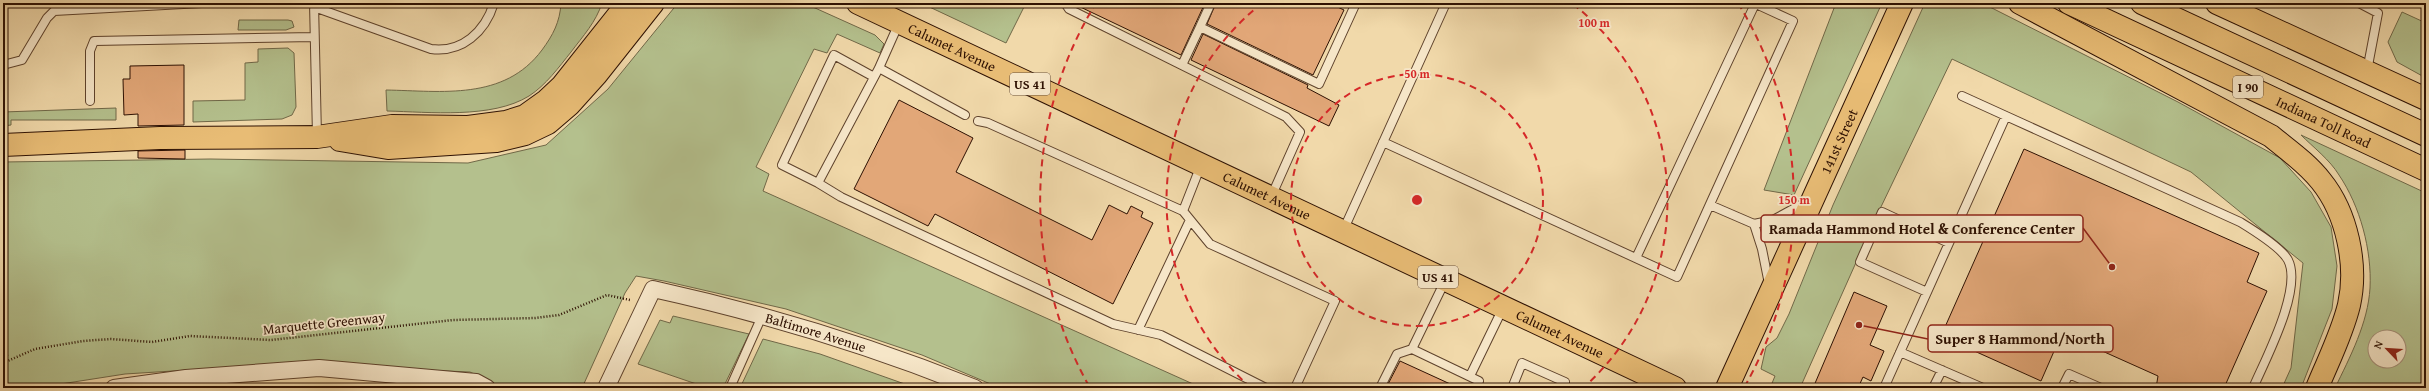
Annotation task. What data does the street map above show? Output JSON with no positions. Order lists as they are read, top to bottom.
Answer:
{
  "streets": {
    "main road": [
      "Calumet Avenue",
      "US 41",
      "I 90",
      "Indiana Toll Road",
      "141st Street"
    ],
    "street": ["Baltimore Avenue"],
    "path": ["Marquette Greenway"]
  },
  "places": ["Ramada Hammond Hotel & Conference Center", "Super 8 Hammond/North"],
  "north": "top left",
  "rings": ["100 m", "50 m", "150 m"]
}
